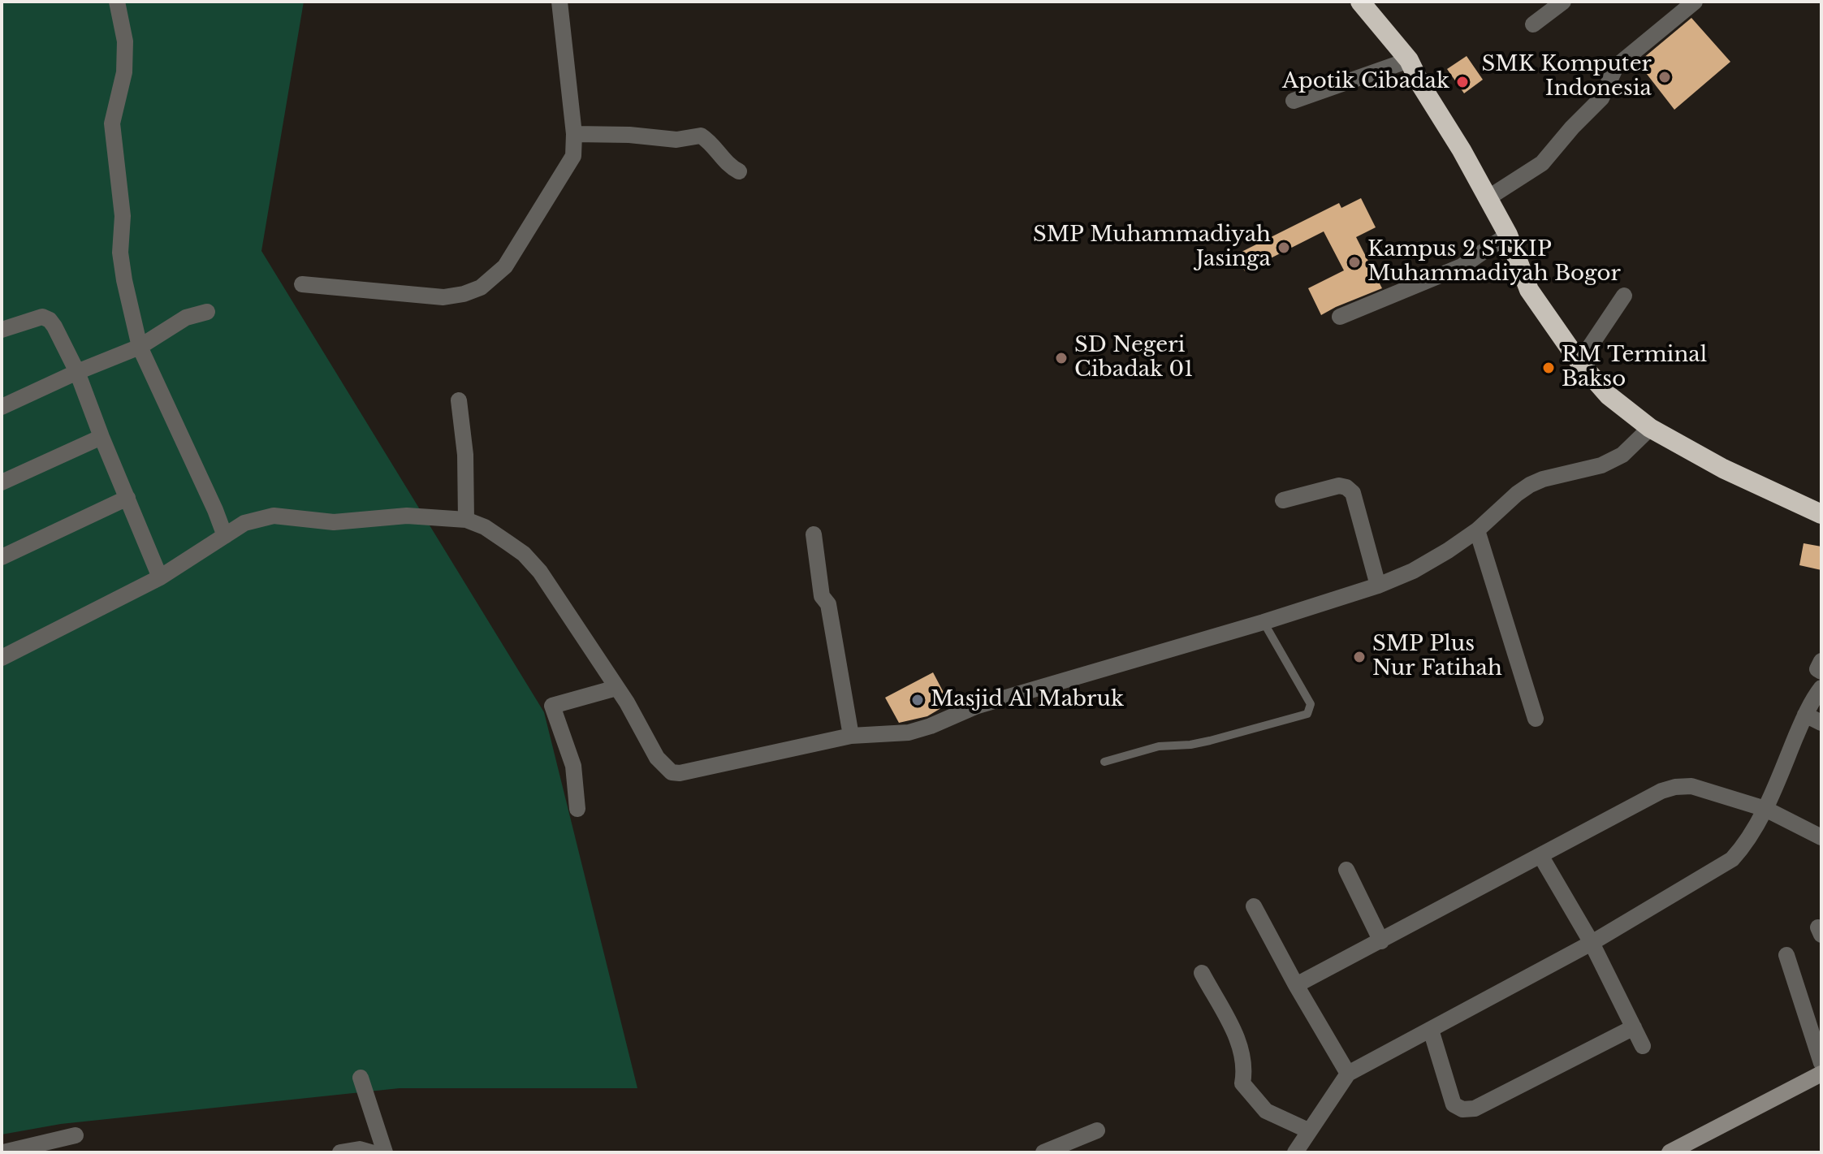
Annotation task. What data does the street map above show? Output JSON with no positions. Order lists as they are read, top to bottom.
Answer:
{
  "places": [
    "SMK Komputer Indonesia",
    "Apotik Cibadak",
    "SMP Muhammadiyah Jasinga",
    "Kampus 2 STKIP Muhammadiyah Bogor",
    "SD Negeri Cibadak 01",
    "RM Terminal Bakso",
    "SMP Plus Nur Fatihah",
    "Masjid Al Mabruk"
  ]
}
